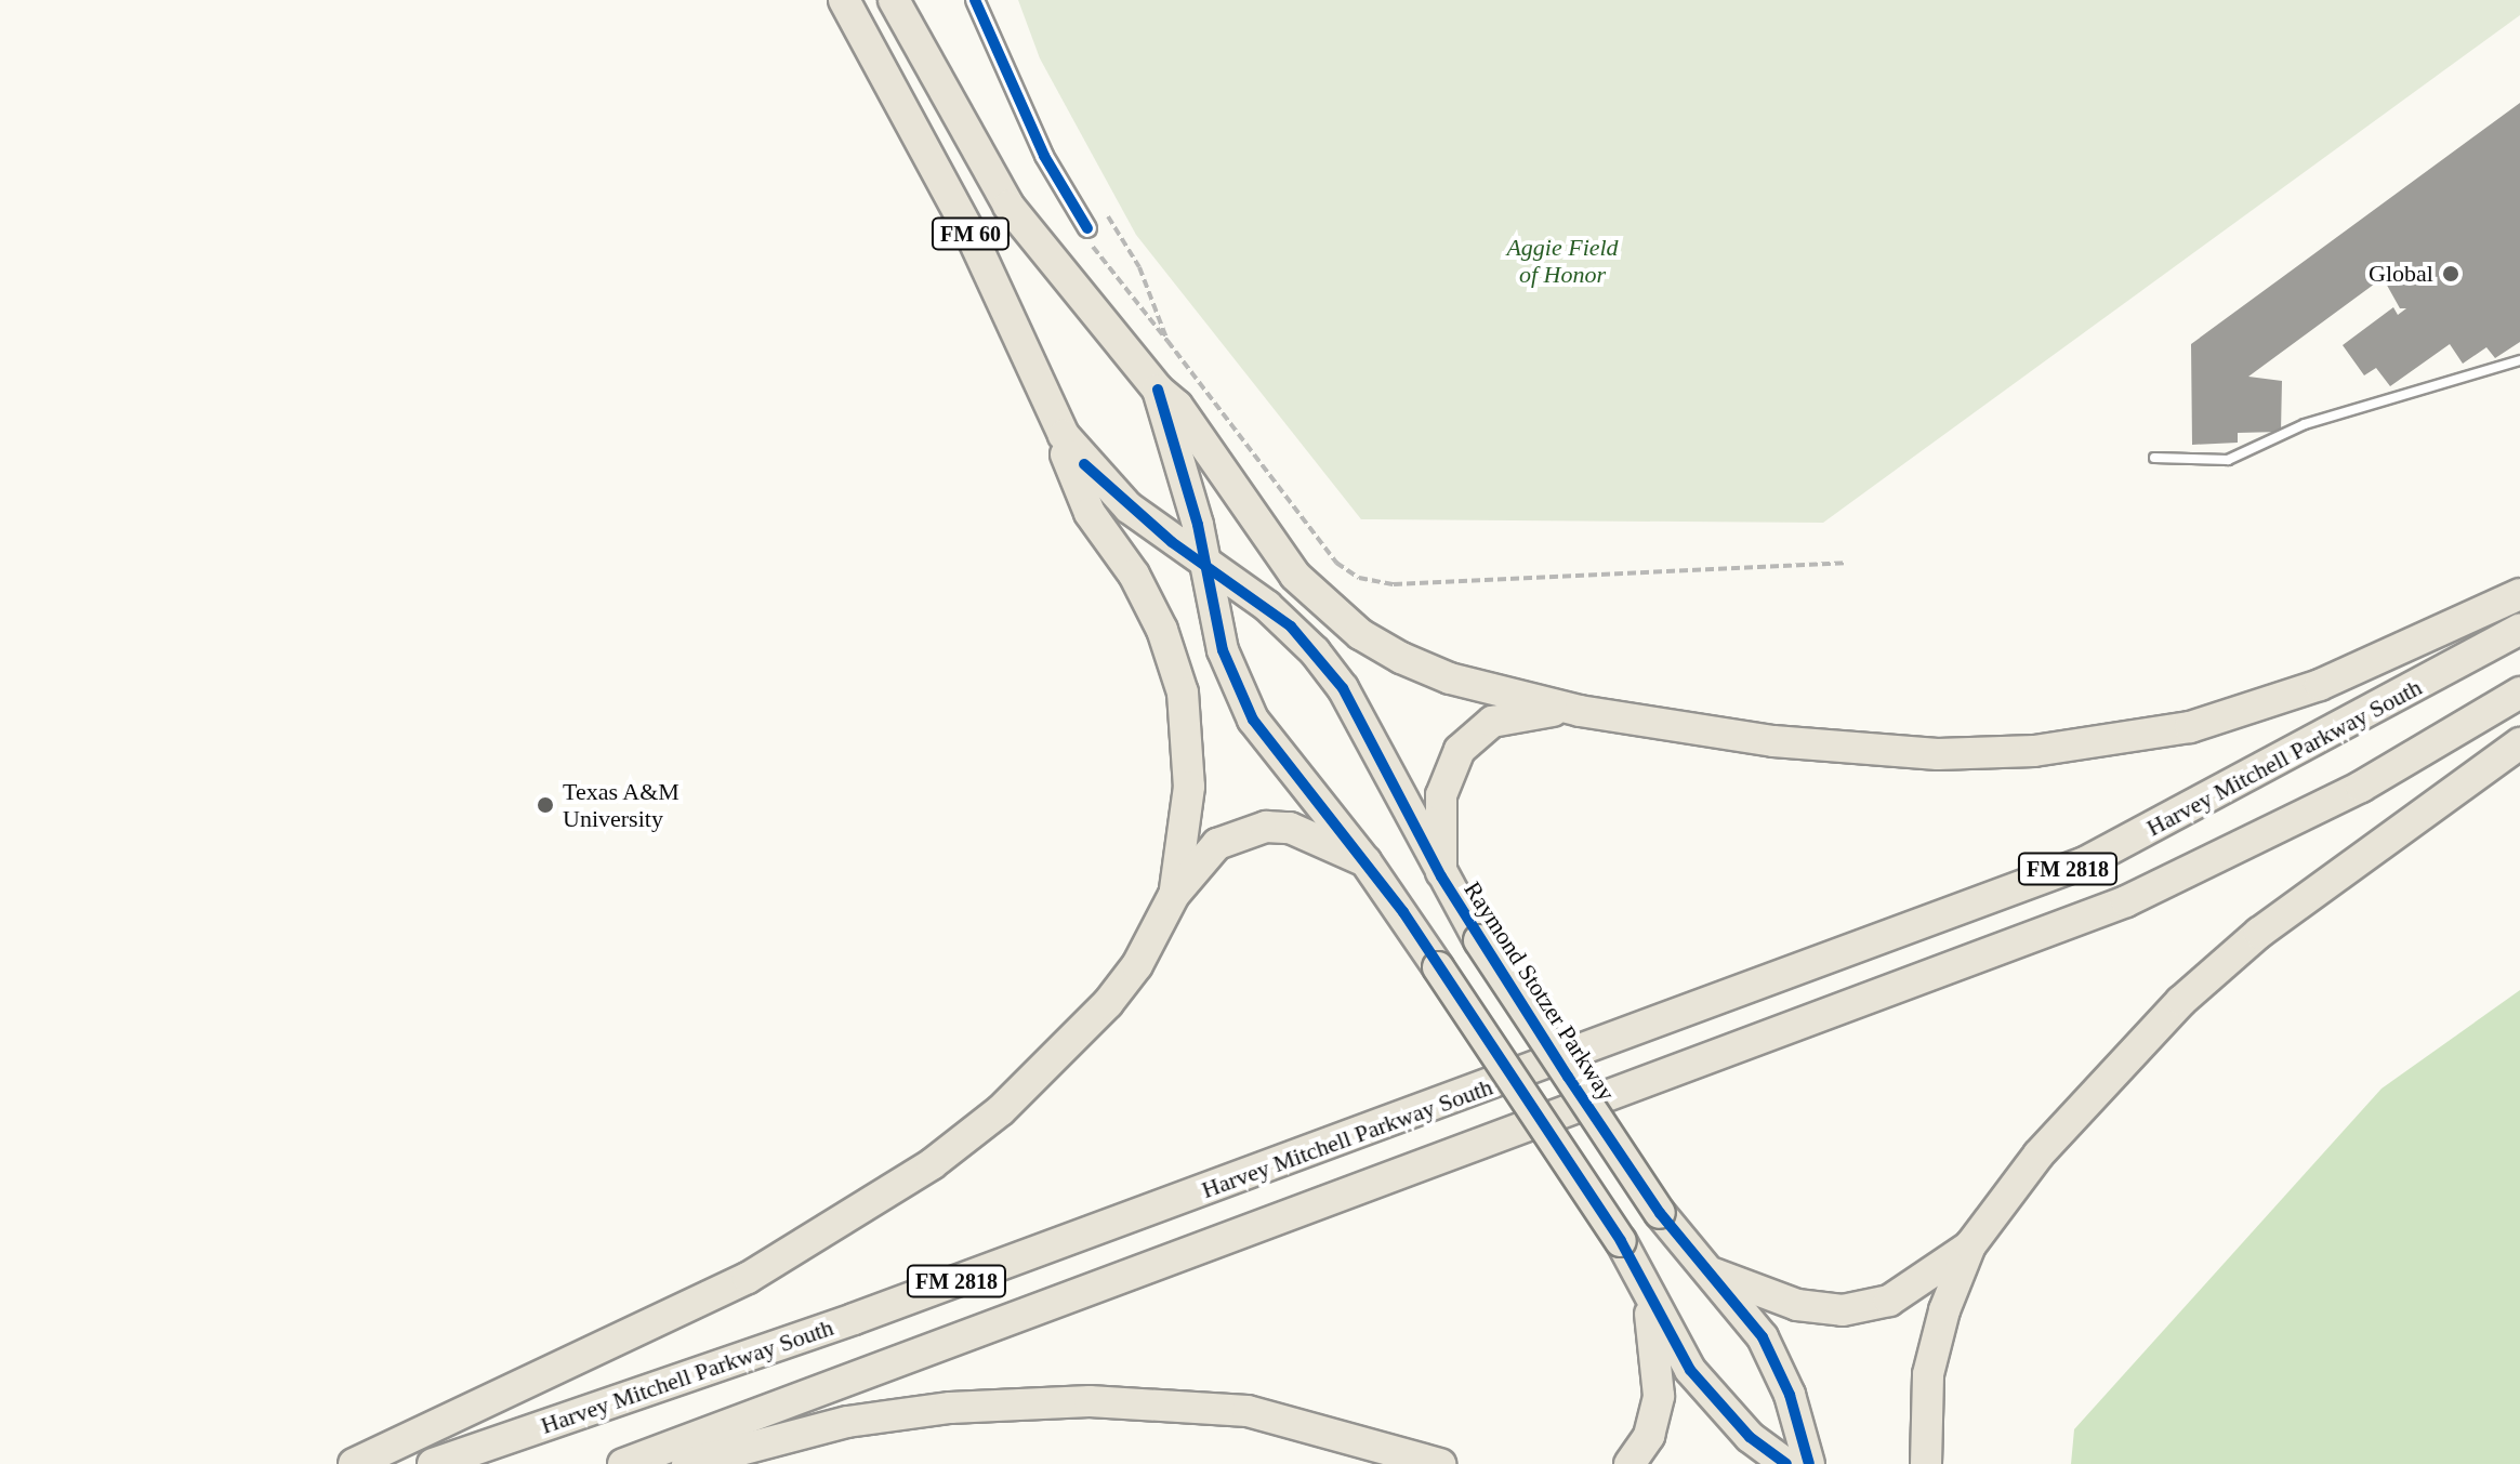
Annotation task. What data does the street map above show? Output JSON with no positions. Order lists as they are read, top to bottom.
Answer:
{
  "streets": {
    "highway": [
      "FM 60",
      "Harvey Mitchell Parkway South",
      "FM 2818",
      "Raymond Stotzer Parkway"
    ]
  },
  "crossings": [
    ["FM 60", "Raymond Stotzer Parkway"]
  ],
  "parks": ["Aggie Field of Honor"],
  "places": ["Global", "Texas A&M University"]
}
